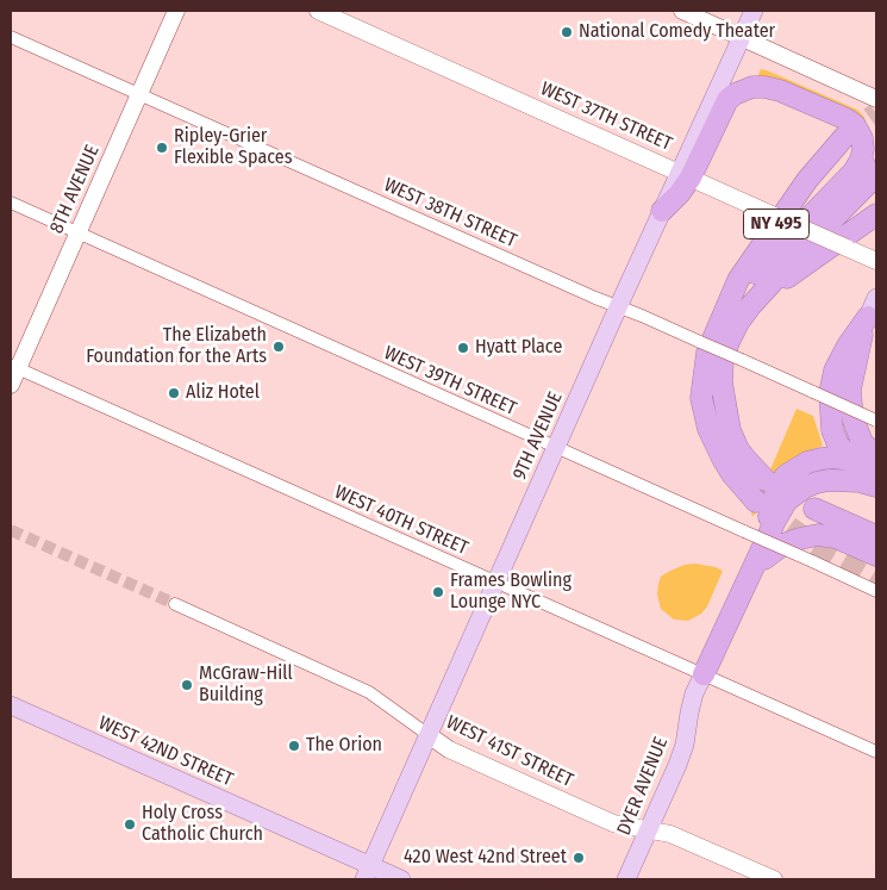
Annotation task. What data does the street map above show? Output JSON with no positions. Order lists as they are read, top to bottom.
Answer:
{
  "streets": {
    "highway": ["NY 495"],
    "main road": [
      "WEST 37TH STREET",
      "8TH AVENUE",
      "9TH AVENUE",
      "WEST 42ND STREET",
      "WEST 41ST STREET",
      "DYER AVENUE"
    ],
    "street": ["WEST 38TH STREET", "WEST 39TH STREET", "WEST 40TH STREET"]
  },
  "crossings": [
    ["8TH AVENUE", "WEST 38TH STREET"],
    ["8TH AVENUE", "WEST 39TH STREET"],
    ["8TH AVENUE", "WEST 40TH STREET"],
    ["WEST 38TH STREET", "9TH AVENUE"],
    ["WEST 39TH STREET", "9TH AVENUE"],
    ["9TH AVENUE", "WEST 40TH STREET"],
    ["9TH AVENUE", "WEST 42ND STREET"],
    ["9TH AVENUE", "WEST 41ST STREET"],
    ["WEST 40TH STREET", "DYER AVENUE"],
    ["WEST 41ST STREET", "DYER AVENUE"]
  ],
  "places": [
    "National Comedy Theater",
    "Ripley-Grier Flexible Spaces",
    "The Elizabeth Foundation for the Arts",
    "Hyatt Place",
    "Aliz Hotel",
    "Frames Bowling Lounge NYC",
    "McGraw-Hill Building",
    "The Orion",
    "Holy Cross Catholic Church",
    "420 West 42nd Street"
  ]
}
